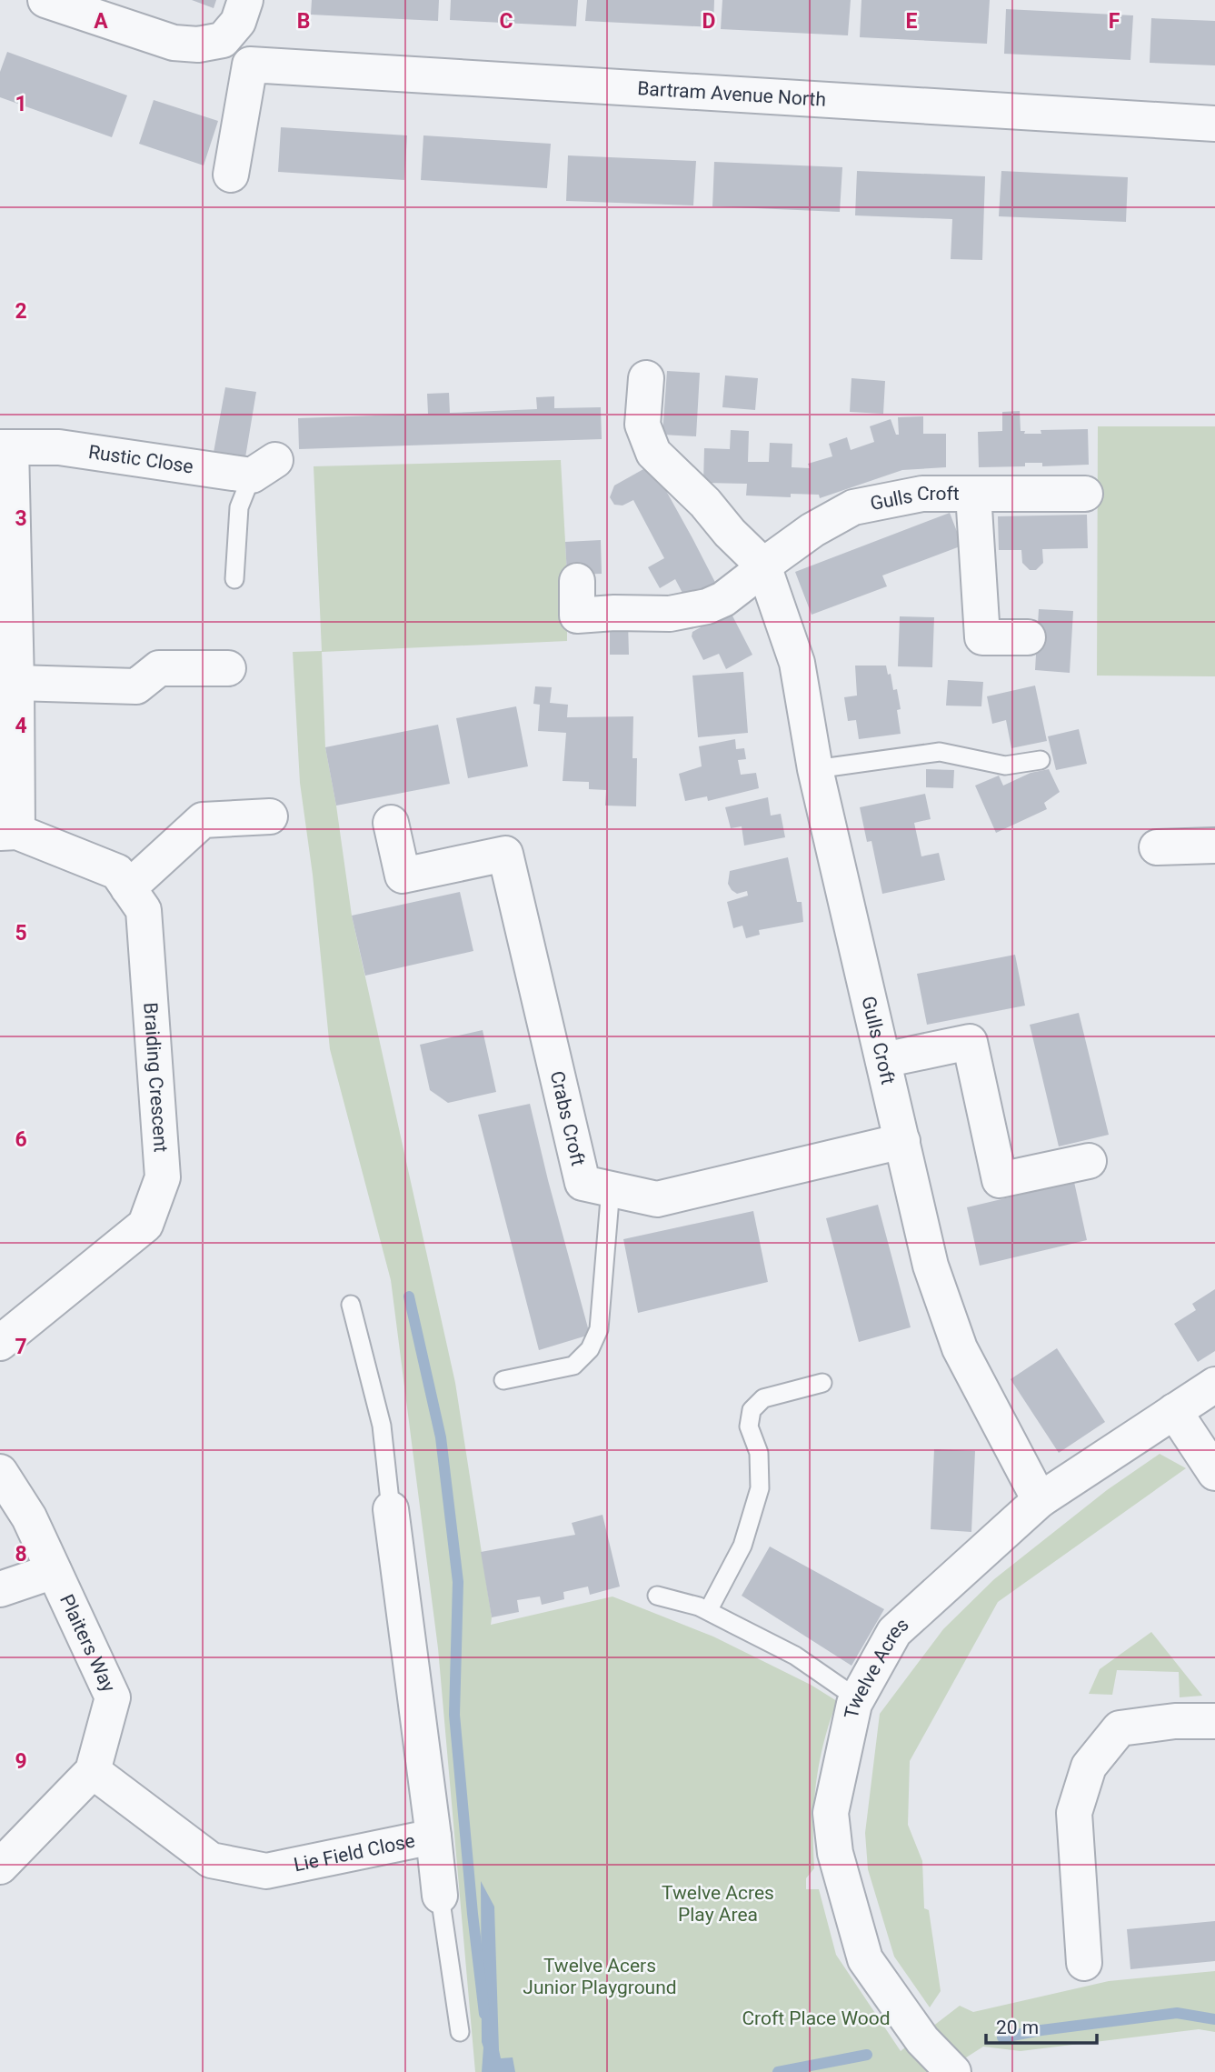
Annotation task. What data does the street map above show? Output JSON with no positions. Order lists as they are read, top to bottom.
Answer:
{
  "streets": {
    "street": [
      "Bartram Avenue North",
      "Rustic Close",
      "Gulls Croft",
      "Braiding Crescent",
      "Crabs Croft",
      "Plaiters Way",
      "Twelve Acres",
      "Lie Field Close"
    ]
  },
  "crossings": [
    ["Gulls Croft", "Crabs Croft"],
    ["Gulls Croft", "Twelve Acres"],
    ["Plaiters Way", "Lie Field Close"]
  ],
  "parks": ["Twelve Acres Play Area", "Twelve Acers Junior Playground", "Croft Place Wood"],
  "scale_bar": "20 m",
  "grid": {
    "columns": [
      "A",
      "B",
      "C",
      "D",
      "E",
      "F"
    ],
    "rows": [
      "1",
      "2",
      "3",
      "4",
      "5",
      "6",
      "7",
      "8",
      "9"
    ]
  }
}
